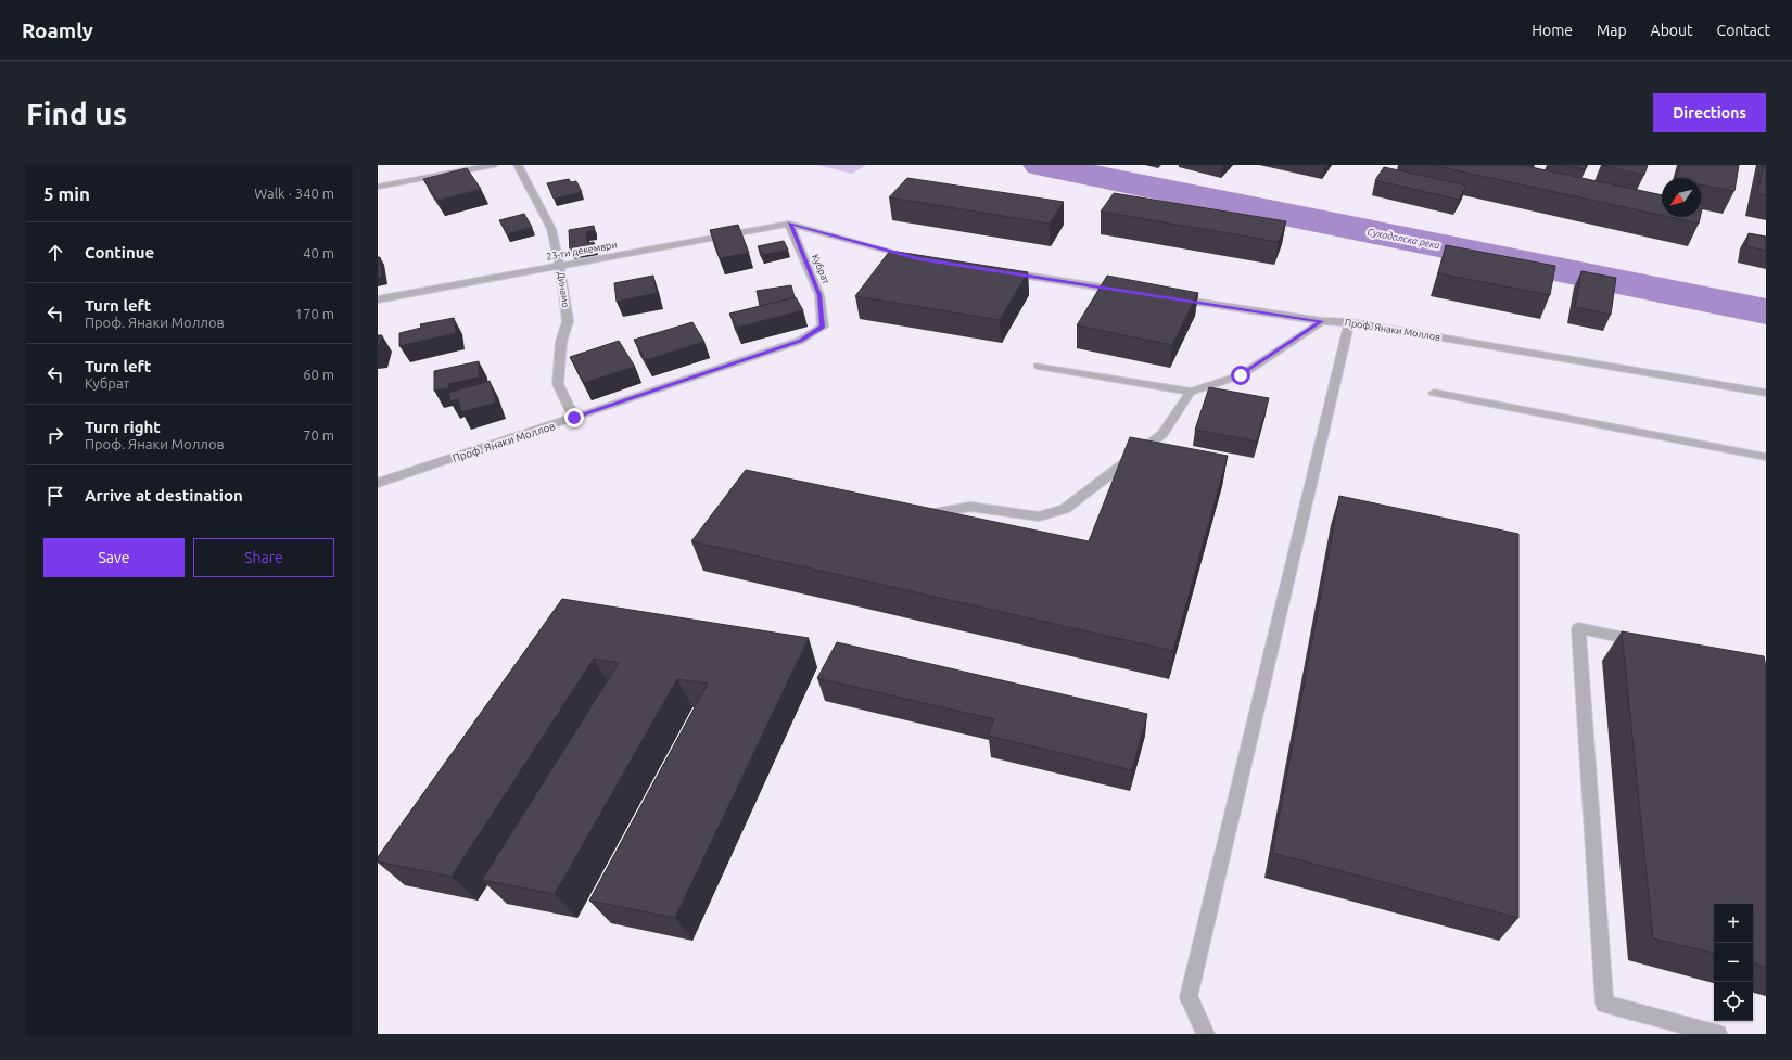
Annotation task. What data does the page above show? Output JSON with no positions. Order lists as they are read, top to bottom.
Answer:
{
  "streets": {
    "street": [
      "23-ти декември",
      "Кубрат",
      "Динамо",
      "Проф. Янаки Моллов"
    ]
  },
  "crossings": [
    ["23-ти декември", "Кубрат"],
    ["23-ти декември", "Динамо"],
    ["Кубрат", "Проф. Янаки Моллов"],
    ["Динамо", "Проф. Янаки Моллов"]
  ],
  "water": ["Суходолска река"],
  "north": "bottom left",
  "page": {
    "header": "Roamly",
    "nav": [
      "Home",
      "Map",
      "About",
      "Contact"
    ],
    "buttons": [
      "Directions",
      ["Save", "Share"]
    ],
    "title": "Find us",
    "heading": ["5 min", "Walk · 340 m"],
    "list": [
      ["Continue", "40 m"],
      ["Turn left", "Проф. Янаки Моллов", "170 m"],
      ["Turn left", "Кубрат", "60 m"],
      ["Turn right", "Проф. Янаки Моллов", "70 m"],
      "Arrive at destination"
    ],
    "map_buttons": ["+", "−"]
  }
}
